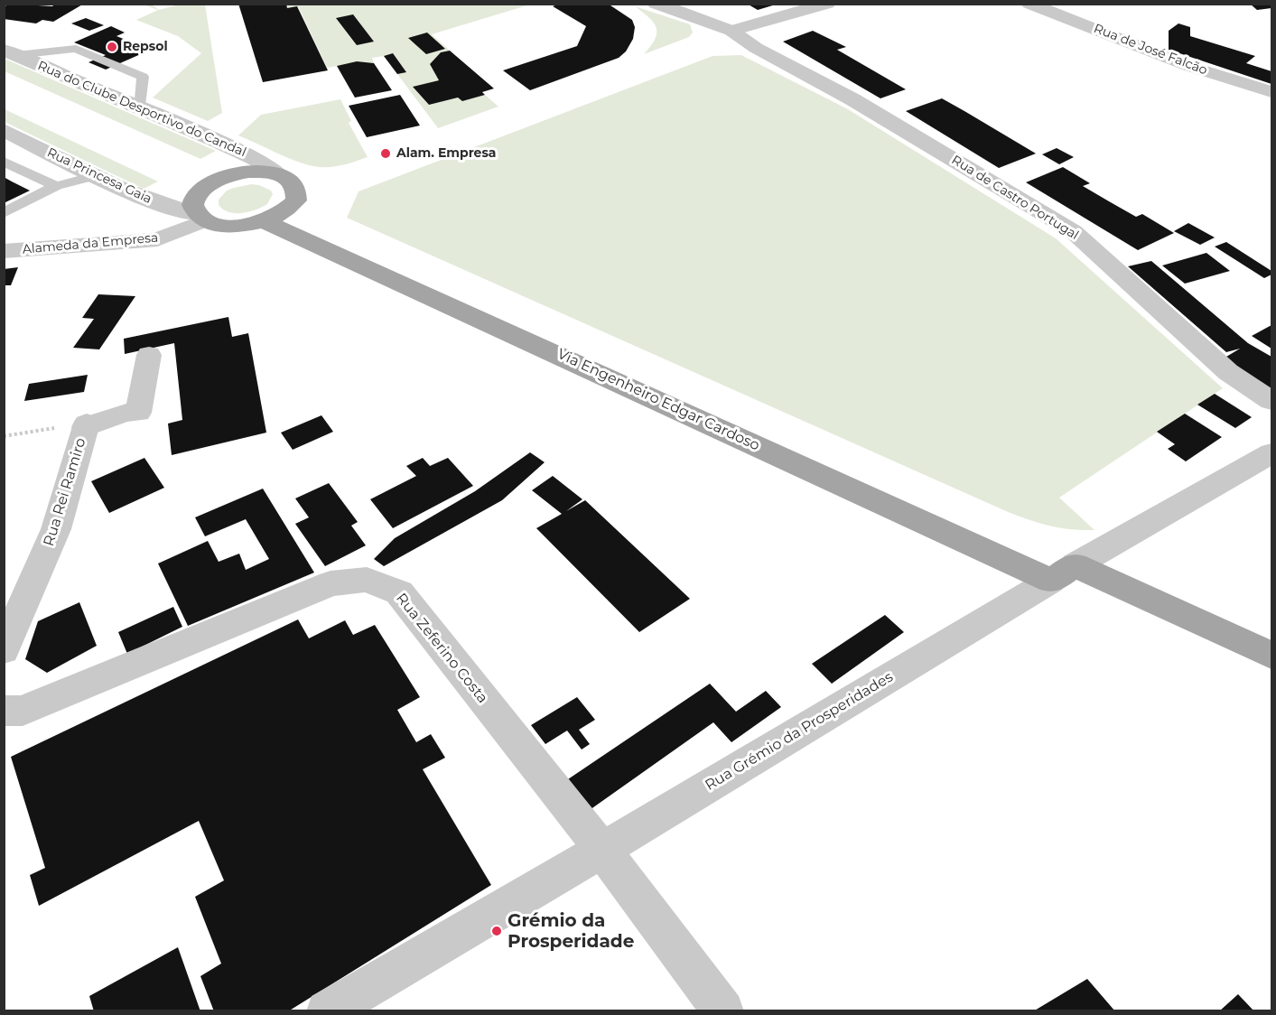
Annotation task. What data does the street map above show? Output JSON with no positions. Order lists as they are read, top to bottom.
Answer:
{
  "streets": {
    "main road": ["Via Engenheiro Edgar Cardoso"],
    "street": [
      "Rua de José Falcão",
      "Rua do Clube Desportivo do Candal",
      "Rua Princesa Gaia",
      "Rua de Castro Portugal",
      "Alameda da Empresa",
      "Rua Rei Ramiro",
      "Rua Zeferino Costa",
      "Rua Grémio da Prosperidades"
    ]
  },
  "crossings": [
    ["Rua Princesa Gaia", "Alameda da Empresa"],
    ["Via Engenheiro Edgar Cardoso", "Rua Grémio da Prosperidades"],
    ["Rua Zeferino Costa", "Rua Grémio da Prosperidades"]
  ],
  "places": ["Repsol", "Alam. Empresa", "Grémio da Prosperidade"]
}
